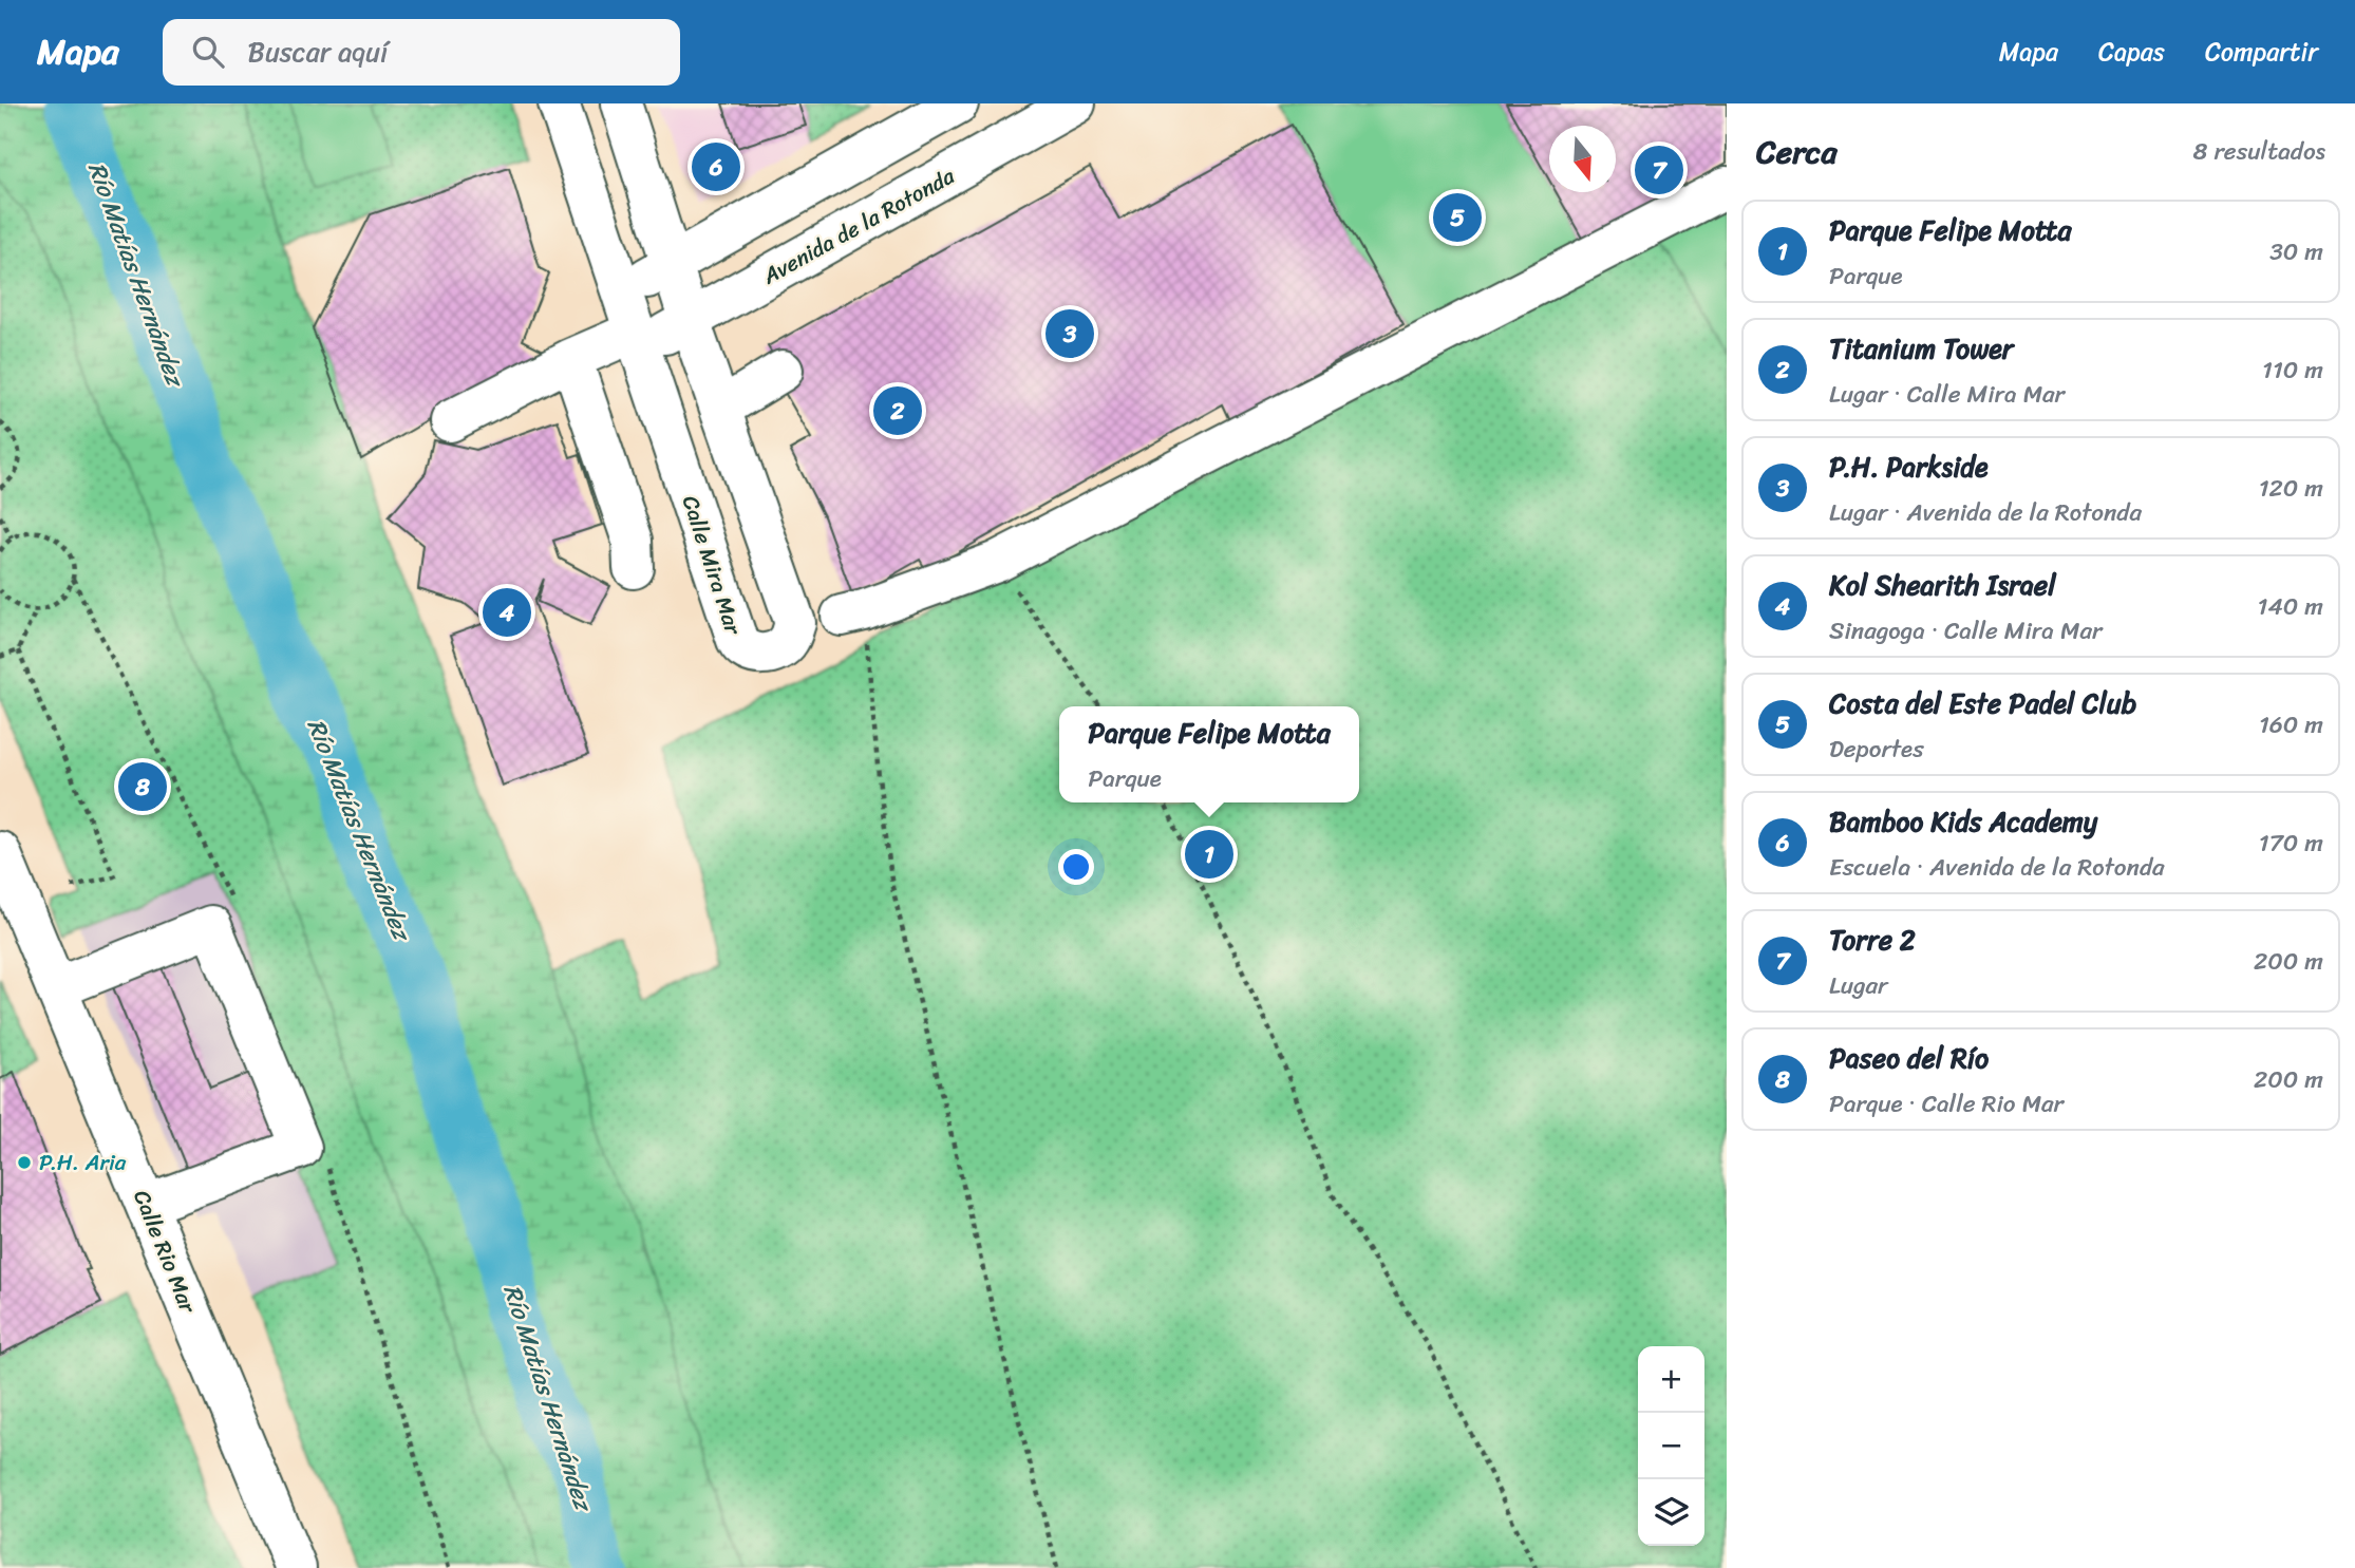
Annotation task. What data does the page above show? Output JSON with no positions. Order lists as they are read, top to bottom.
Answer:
{
  "streets": {
    "street": ["Avenida de la Rotonda", "Calle Mira Mar", "Calle Rio Mar"]
  },
  "crossings": [
    ["Avenida de la Rotonda", "Calle Mira Mar"]
  ],
  "water": ["Río Matías Hernández"],
  "places": ["P.H. Aria"],
  "north": "bottom",
  "page": {
    "header": "Mapa",
    "search": "Buscar aquí",
    "nav": ["Mapa", "Capas", "Compartir"],
    "heading": ["Cerca", "8 resultados"],
    "pins": [
      "6",
      "7",
      "5",
      "3",
      "2",
      "4",
      "8",
      "1"
    ],
    "list": [
      {
        "mark": "1",
        "name": "Parque Felipe Motta",
        "note": "Parque",
        "value": "30 m"
      },
      {
        "mark": "2",
        "name": "Titanium Tower",
        "note": "Lugar · Calle Mira Mar",
        "value": "110 m"
      },
      {
        "mark": "3",
        "name": "P.H. Parkside",
        "note": "Lugar · Avenida de la Rotonda",
        "value": "120 m"
      },
      {
        "mark": "4",
        "name": "Kol Shearith Israel",
        "note": "Sinagoga · Calle Mira Mar",
        "value": "140 m"
      },
      {
        "mark": "5",
        "name": "Costa del Este Padel Club",
        "note": "Deportes",
        "value": "160 m"
      },
      {
        "mark": "6",
        "name": "Bamboo Kids Academy",
        "note": "Escuela · Avenida de la Rotonda",
        "value": "170 m"
      },
      {
        "mark": "7",
        "name": "Torre 2",
        "note": "Lugar",
        "value": "200 m"
      },
      {
        "mark": "8",
        "name": "Paseo del Río",
        "note": "Parque · Calle Rio Mar",
        "value": "200 m"
      }
    ],
    "popup": ["Parque Felipe Motta", "Parque"],
    "map_buttons": ["+", "−"]
  }
}
